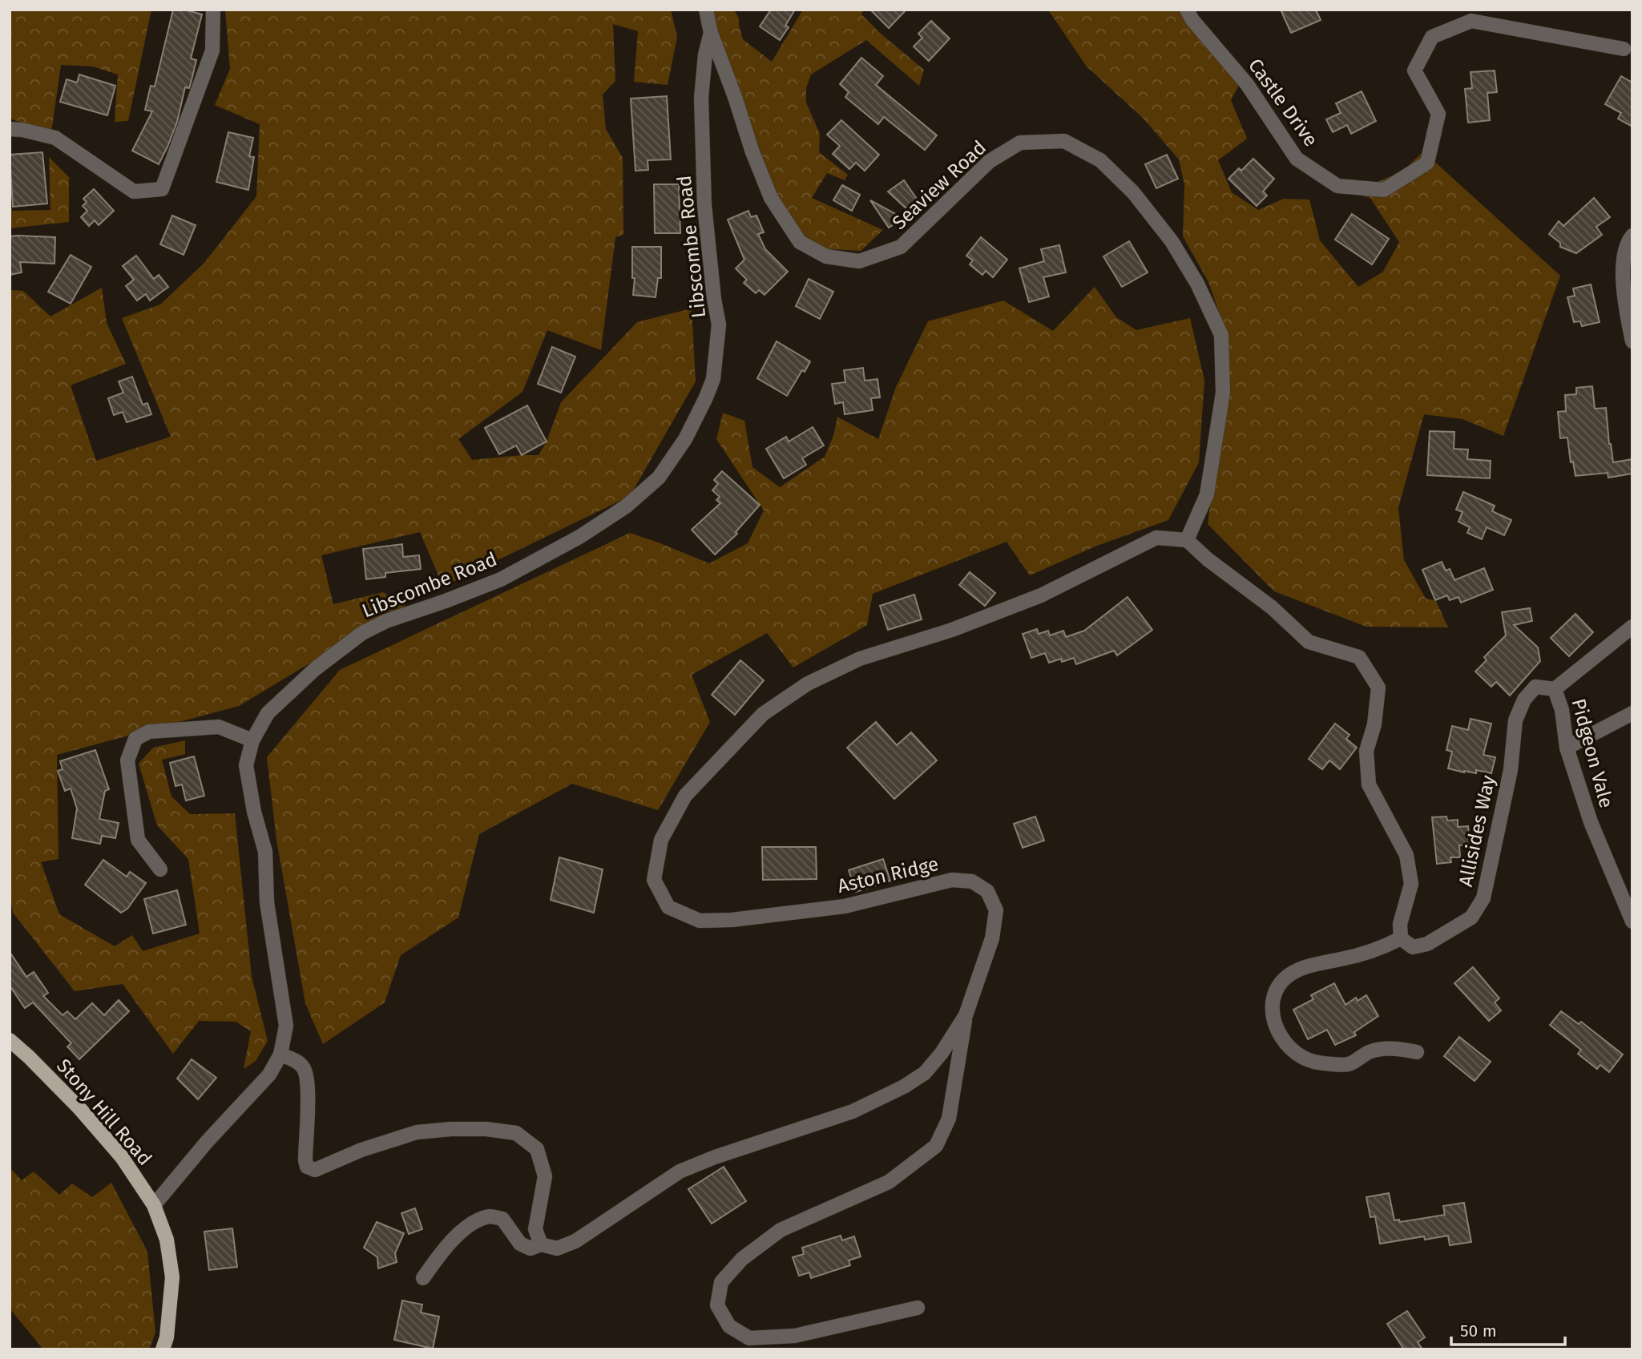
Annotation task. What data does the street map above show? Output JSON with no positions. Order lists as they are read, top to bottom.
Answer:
{
  "streets": {
    "main road": ["Stony Hill Road"],
    "street": [
      "Castle Drive",
      "Seaview Road",
      "Libscombe Road",
      "Pidgeon Vale",
      "Allisides Way",
      "Aston Ridge"
    ]
  },
  "crossings": [
    ["Seaview Road", "Libscombe Road"],
    ["Seaview Road", "Aston Ridge"],
    ["Libscombe Road", "Stony Hill Road"],
    ["Pidgeon Vale", "Allisides Way"]
  ],
  "scale_bar": "50 m"
}
